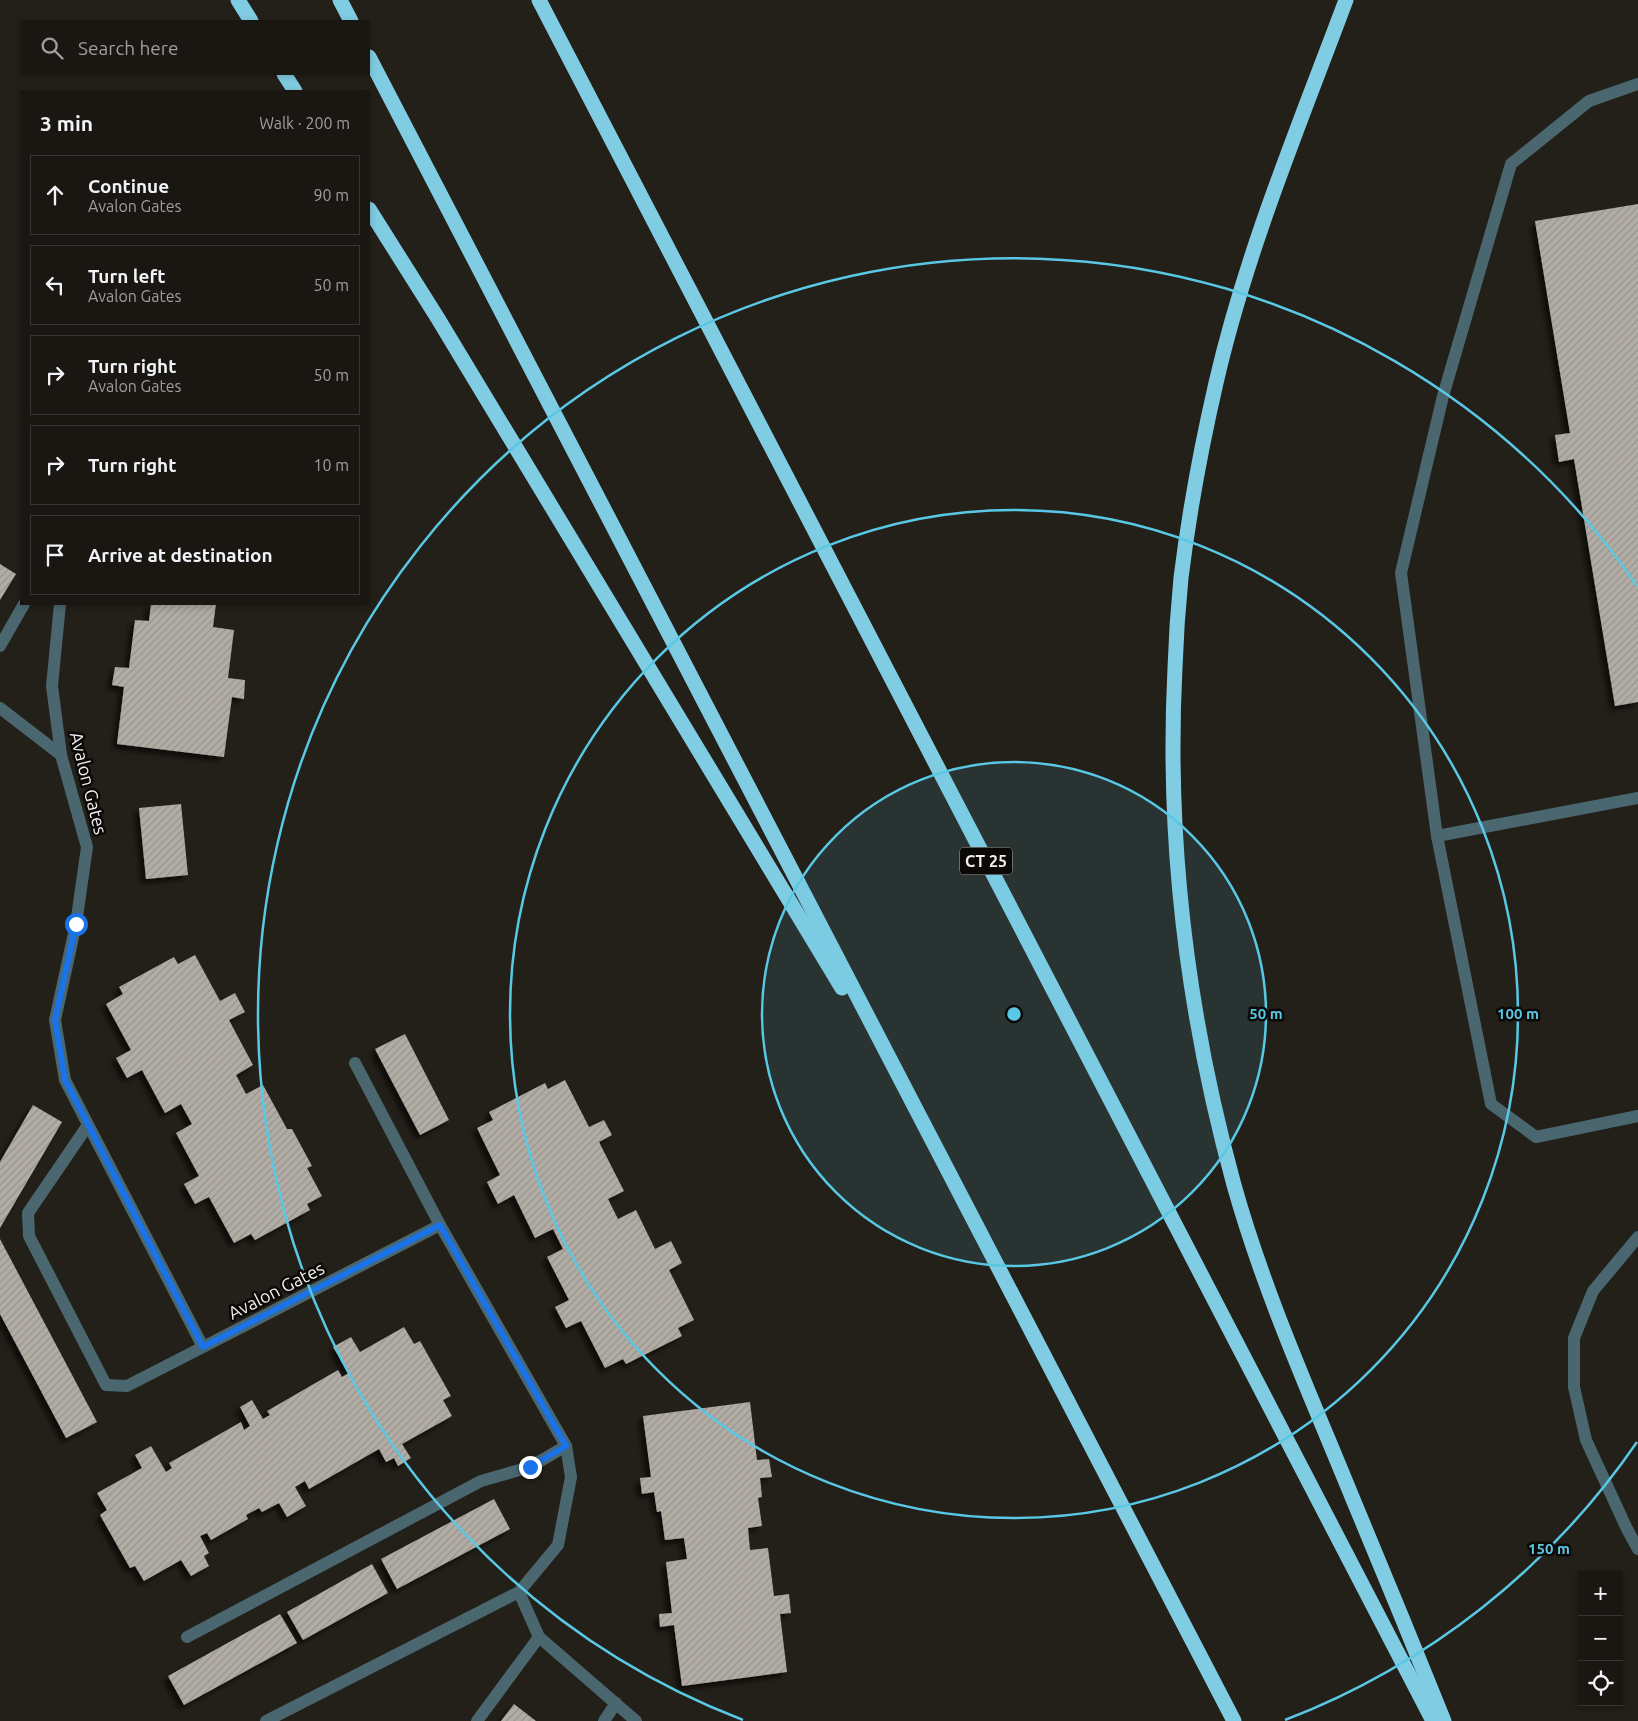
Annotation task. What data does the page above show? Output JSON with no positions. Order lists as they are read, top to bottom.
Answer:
{
  "streets": {
    "highway": ["CT 25"],
    "street": ["Avalon Gates"]
  },
  "page": {
    "search": "Search here",
    "heading": ["3 min", "Walk · 200 m"],
    "list": [
      ["Continue", "Avalon Gates", "90 m"],
      ["Turn left", "Avalon Gates", "50 m"],
      ["Turn right", "Avalon Gates", "50 m"],
      ["Turn right", "10 m"],
      "Arrive at destination"
    ],
    "map_buttons": ["+", "−"]
  },
  "rings": ["50 m", "100 m", "150 m"]
}
